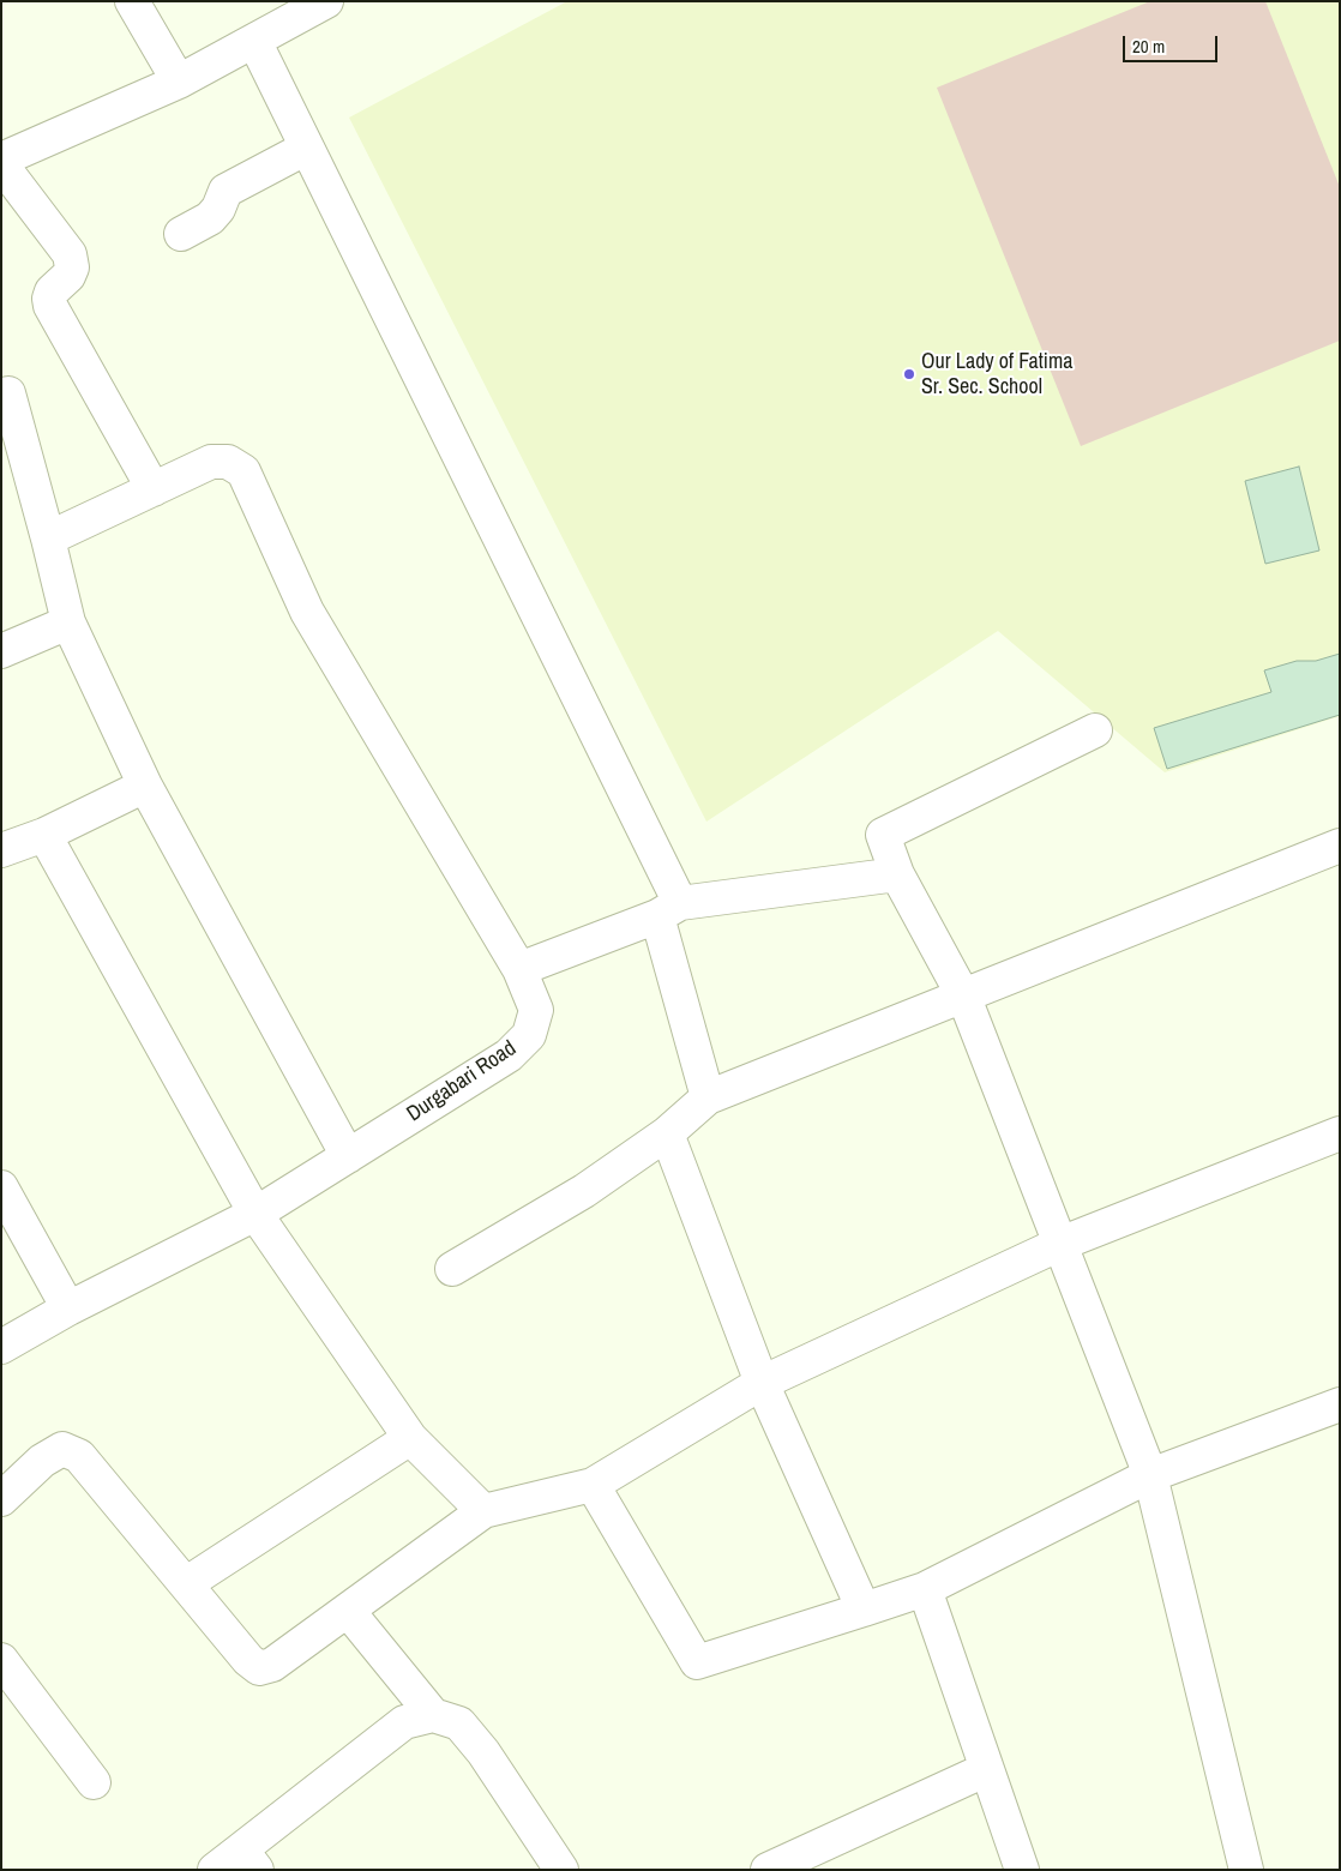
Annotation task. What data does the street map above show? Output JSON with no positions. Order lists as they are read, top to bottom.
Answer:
{
  "streets": {
    "street": ["Durgabari Road"]
  },
  "places": ["Our Lady of Fatima Sr. Sec. School"],
  "scale_bar": "20 m"
}
